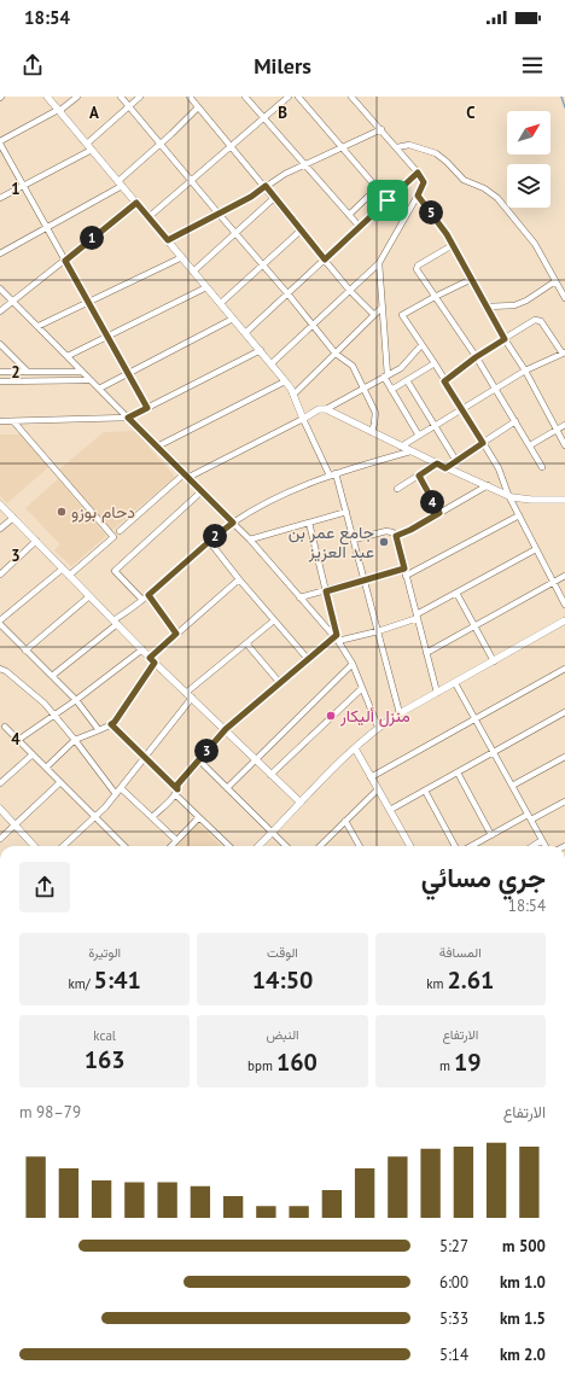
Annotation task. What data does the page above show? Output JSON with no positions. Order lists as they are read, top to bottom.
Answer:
{
  "places": ["دحام بوزو", "جامع عمر بن عبد العزيز", "منزل أليكار"],
  "north": "top right",
  "page": {
    "status": "18:54",
    "header": "Milers",
    "pins": [
      "5",
      "1",
      "4",
      "2",
      "3"
    ],
    "heading": ["جري مسائي", "18:54"],
    "stats": [
      ["المسافة", "2.61 km"],
      ["الوقت", "14:50"],
      ["الوتيرة", "5:41 /km"],
      ["الارتفاع", "19 m"],
      ["النبض", "160 bpm"],
      ["kcal", "163"]
    ],
    "chart": ["الارتفاع", "79–98 m"],
    "list": [
      {
        "name": "500 m",
        "note": "5:27"
      },
      {
        "name": "1.0 km",
        "note": "6:00"
      },
      {
        "name": "1.5 km",
        "note": "5:33"
      },
      {
        "name": "2.0 km",
        "note": "5:14"
      }
    ]
  },
  "grid": {
    "columns": ["A", "B", "C"],
    "rows": [
      "1",
      "2",
      "3",
      "4"
    ]
  }
}
